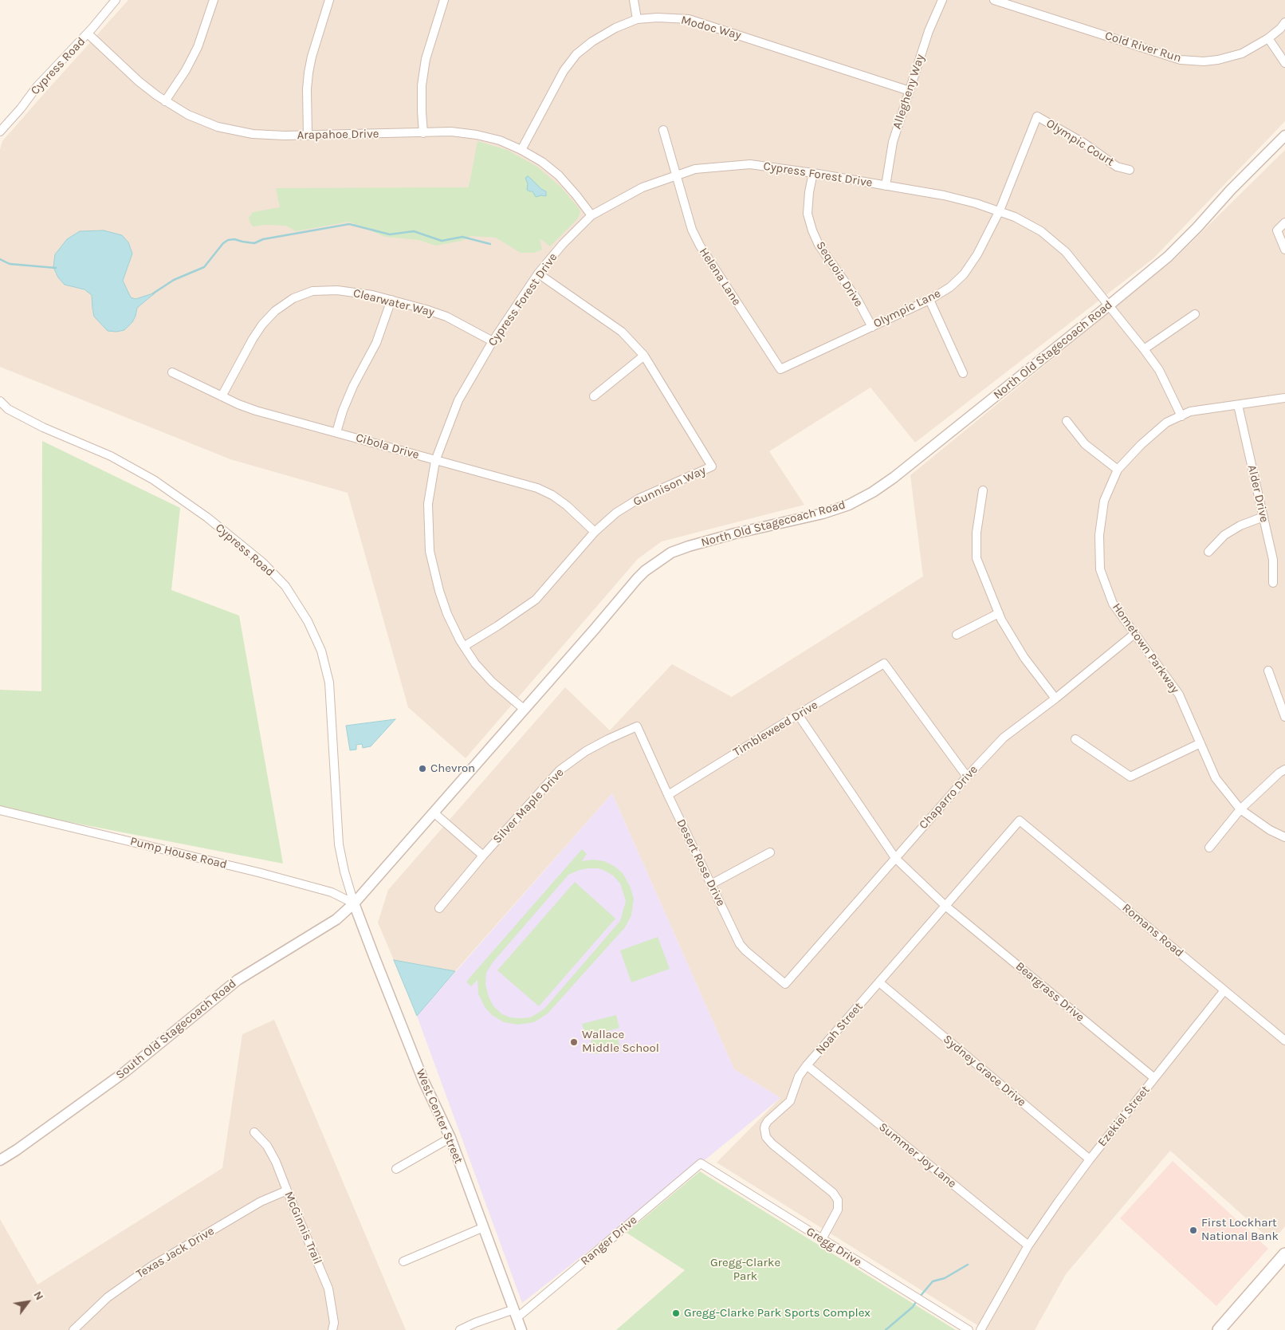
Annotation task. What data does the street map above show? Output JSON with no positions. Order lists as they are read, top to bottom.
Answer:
{
  "streets": {
    "street": [
      "Modoc Way",
      "Cold River Run",
      "Cypress Road",
      "Allegheny Way",
      "Arapahoe Drive",
      "Olympic Court",
      "Cypress Forest Drive",
      "Sequoia Drive",
      "Helena Lane",
      "Clearwater Way",
      "Olympic Lane",
      "North Old Stagecoach Road",
      "Cibola Drive",
      "Gunnison Way",
      "Alder Drive",
      "Hometown Parkway",
      "Timbleweed Drive",
      "Chaparro Drive",
      "Silver Maple Drive",
      "Pump House Road",
      "Desert Rose Drive",
      "Romans Road",
      "Beargrass Drive",
      "Noah Street",
      "South Old Stagecoach Road",
      "Sydney Grace Drive",
      "West Center Street",
      "Ezekiel Street",
      "Summer Joy Lane",
      "McGinnis Trail",
      "Ranger Drive",
      "Gregg Drive",
      "Texas Jack Drive"
    ]
  },
  "crossings": [
    ["Modoc Way", "Allegheny Way"],
    ["Modoc Way", "Arapahoe Drive"],
    ["Cypress Road", "Arapahoe Drive"],
    ["Cypress Road", "North Old Stagecoach Road"],
    ["Cypress Road", "Pump House Road"],
    ["Cypress Road", "South Old Stagecoach Road"],
    ["Cypress Road", "West Center Street"],
    ["Allegheny Way", "Cypress Forest Drive"],
    ["Arapahoe Drive", "Cypress Forest Drive"],
    ["Olympic Court", "Cypress Forest Drive"],
    ["Olympic Court", "Olympic Lane"],
    ["Cypress Forest Drive", "Sequoia Drive"],
    ["Cypress Forest Drive", "Helena Lane"],
    ["Cypress Forest Drive", "Clearwater Way"],
    ["Cypress Forest Drive", "Olympic Lane"],
    ["Cypress Forest Drive", "North Old Stagecoach Road"],
    ["Cypress Forest Drive", "Cibola Drive"],
    ["Cypress Forest Drive", "Gunnison Way"],
    ["Cypress Forest Drive", "Hometown Parkway"],
    ["Sequoia Drive", "Olympic Lane"],
    ["Helena Lane", "Olympic Lane"],
    ["Clearwater Way", "Cibola Drive"],
    ["North Old Stagecoach Road", "Pump House Road"],
    ["North Old Stagecoach Road", "South Old Stagecoach Road"],
    ["North Old Stagecoach Road", "West Center Street"],
    ["Cibola Drive", "Gunnison Way"],
    ["Alder Drive", "Hometown Parkway"],
    ["Hometown Parkway", "Chaparro Drive"],
    ["Timbleweed Drive", "Chaparro Drive"],
    ["Timbleweed Drive", "Desert Rose Drive"],
    ["Chaparro Drive", "Desert Rose Drive"],
    ["Chaparro Drive", "Beargrass Drive"],
    ["Silver Maple Drive", "Desert Rose Drive"],
    ["Pump House Road", "South Old Stagecoach Road"],
    ["Pump House Road", "West Center Street"],
    ["Romans Road", "Noah Street"],
    ["Romans Road", "Ezekiel Street"],
    ["Beargrass Drive", "Noah Street"],
    ["Beargrass Drive", "Ezekiel Street"],
    ["Noah Street", "Sydney Grace Drive"],
    ["Noah Street", "Summer Joy Lane"],
    ["Noah Street", "Gregg Drive"],
    ["South Old Stagecoach Road", "West Center Street"],
    ["Sydney Grace Drive", "Ezekiel Street"],
    ["West Center Street", "Ranger Drive"],
    ["Ezekiel Street", "Summer Joy Lane"],
    ["McGinnis Trail", "Texas Jack Drive"],
    ["Ranger Drive", "Gregg Drive"]
  ],
  "parks": ["Gregg-Clarke Park"],
  "places": [
    "Chevron",
    "Wallace Middle School",
    "First Lockhart National Bank",
    "Gregg-Clarke Park Sports Complex"
  ],
  "north": "top right"
}
